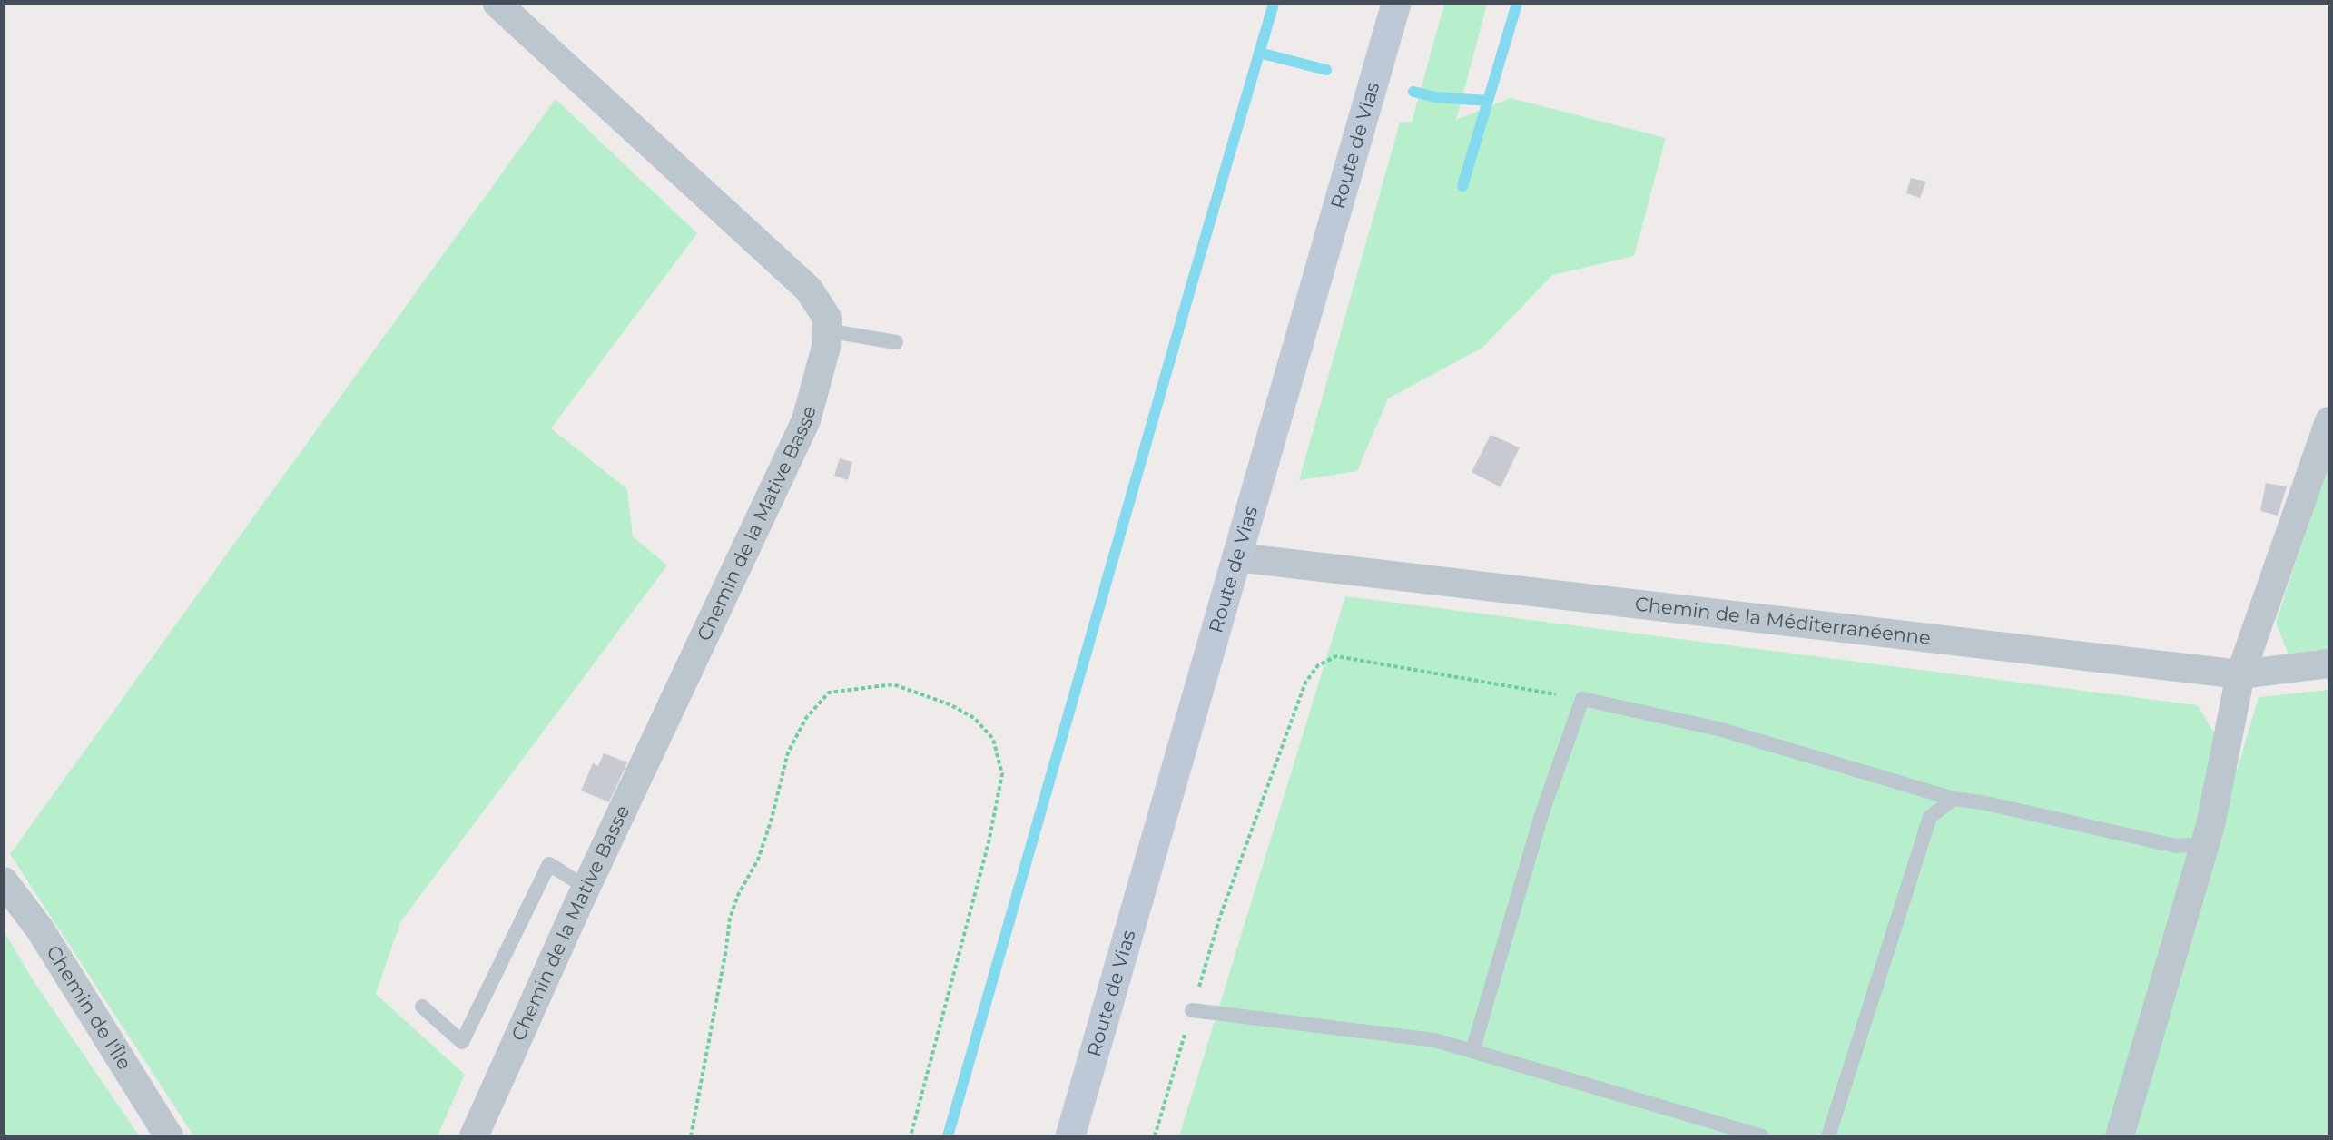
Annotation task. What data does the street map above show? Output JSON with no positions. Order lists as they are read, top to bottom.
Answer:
{
  "streets": {
    "main road": ["Route de Vias"],
    "street": ["Chemin de la Mative Basse", "Chemin de la Méditerranéenne", "Chemin de l'Île"]
  },
  "crossings": [
    ["Route de Vias", "Chemin de la Méditerranéenne"]
  ]
}
